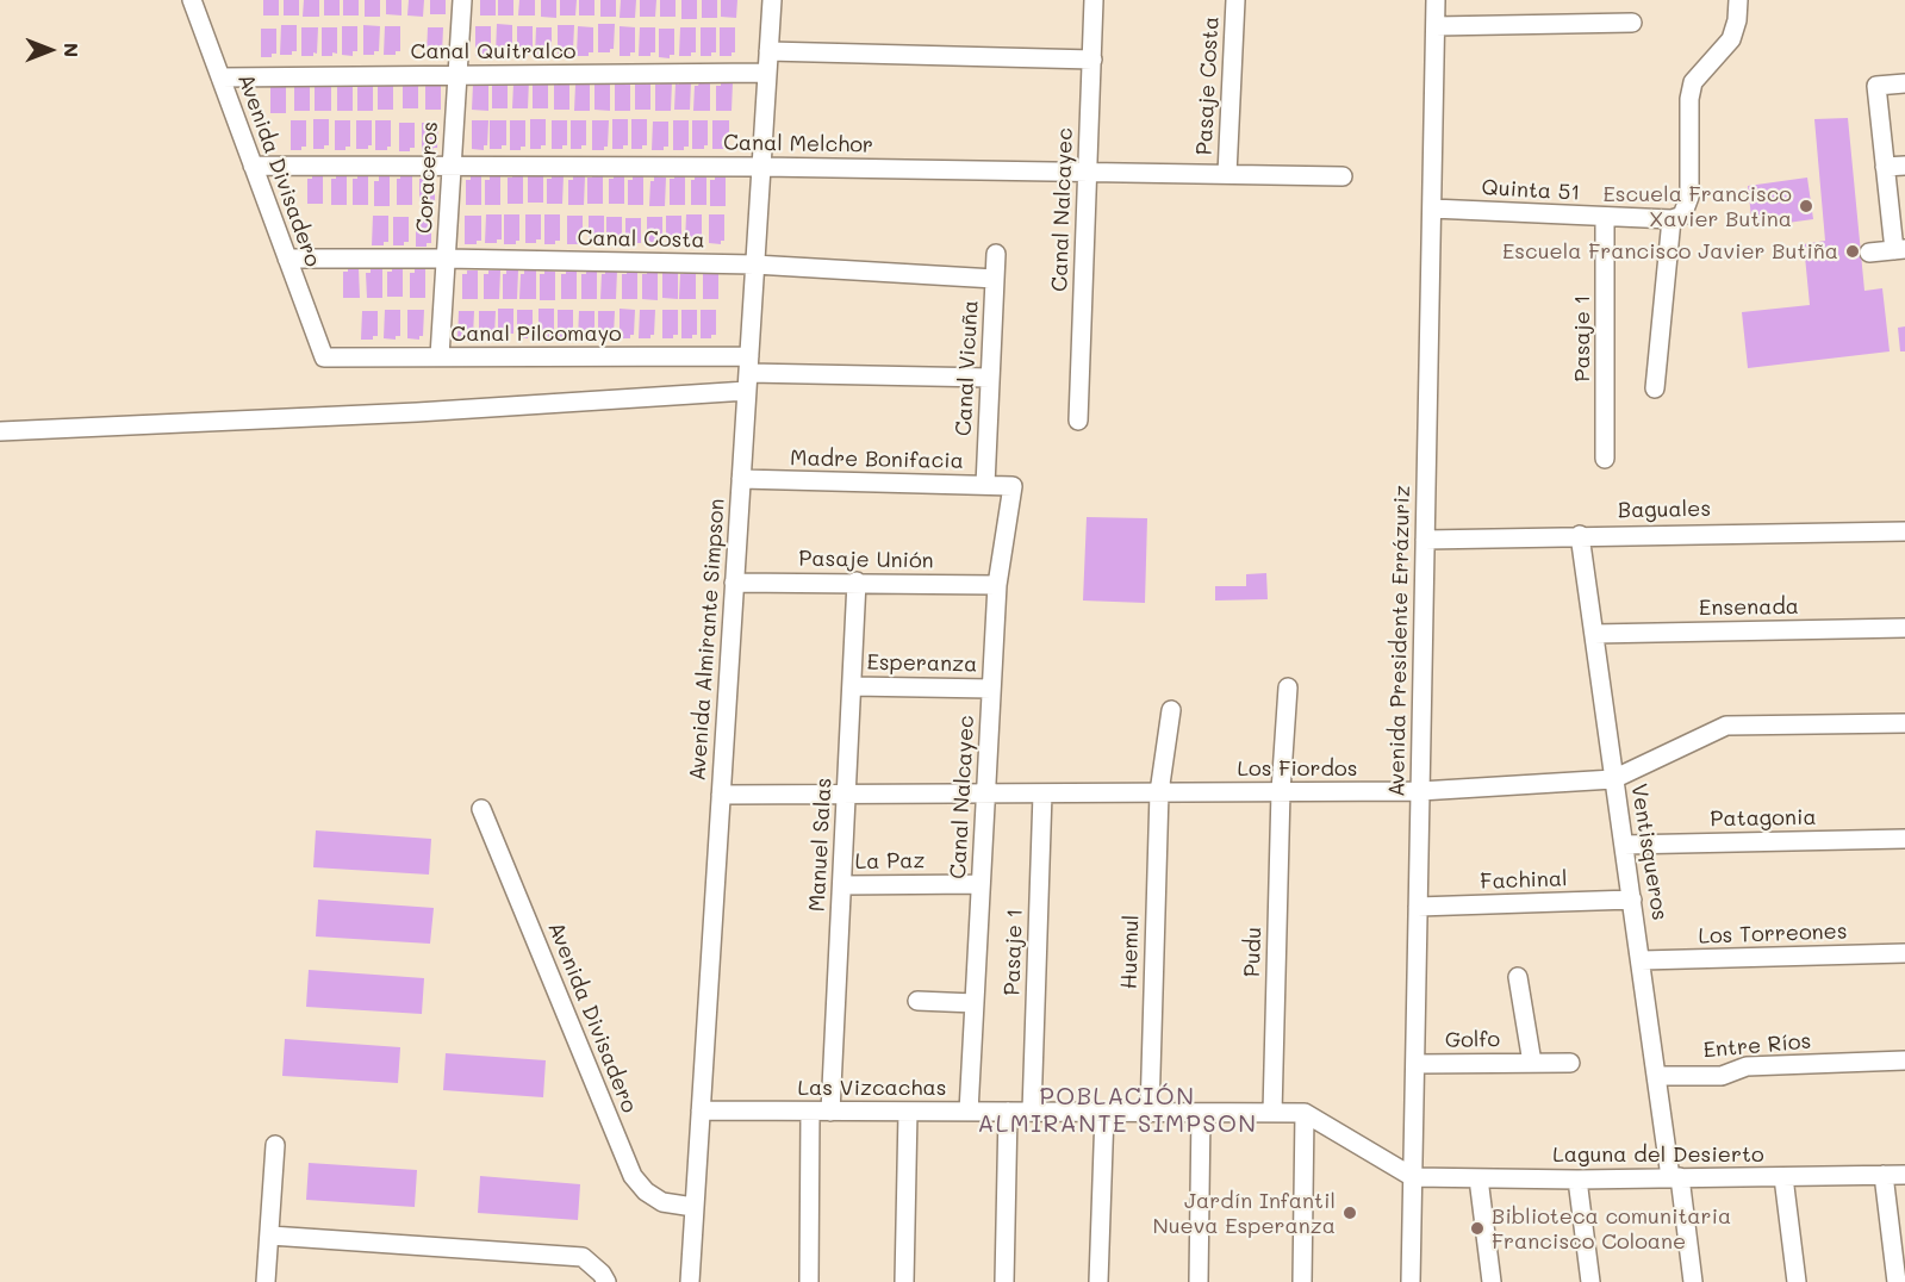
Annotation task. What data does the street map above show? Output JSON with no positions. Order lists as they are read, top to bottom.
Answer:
{
  "streets": {
    "street": [
      "Canal Quitralco",
      "Pasaje Costa",
      "Canal Melchor",
      "Avenida Divisadero",
      "Coraceros",
      "Quinta 51",
      "Canal Nalcayec",
      "Canal Costa",
      "Canal Pilcomayo",
      "Pasaje 1",
      "Canal Vicuña",
      "Madre Bonifacia",
      "Baguales",
      "Pasaje Unión",
      "Ensenada",
      "Avenida Almirante Simpson",
      "Avenida Presidente Errázuriz",
      "Esperanza",
      "Los Fiordos",
      "Patagonia",
      "Manuel Salas",
      "Ventisqueros",
      "La Paz",
      "Fachinal",
      "Los Torreones",
      "Huemul",
      "Pudu",
      "Golfo",
      "Entre Ríos",
      "Las Vizcachas",
      "Laguna del Desierto"
    ]
  },
  "crossings": [
    ["Canal Quitralco", "Avenida Divisadero"],
    ["Canal Quitralco", "Coraceros"],
    ["Canal Quitralco", "Avenida Almirante Simpson"],
    ["Pasaje Costa", "Canal Melchor"],
    ["Canal Melchor", "Avenida Divisadero"],
    ["Canal Melchor", "Coraceros"],
    ["Canal Melchor", "Canal Nalcayec"],
    ["Canal Melchor", "Avenida Almirante Simpson"],
    ["Avenida Divisadero", "Canal Costa"],
    ["Avenida Divisadero", "Canal Pilcomayo"],
    ["Avenida Divisadero", "Avenida Almirante Simpson"],
    ["Coraceros", "Canal Costa"],
    ["Coraceros", "Canal Pilcomayo"],
    ["Quinta 51", "Pasaje 1"],
    ["Quinta 51", "Avenida Presidente Errázuriz"],
    ["Canal Nalcayec", "Madre Bonifacia"],
    ["Canal Nalcayec", "Pasaje Unión"],
    ["Canal Nalcayec", "Esperanza"],
    ["Canal Nalcayec", "Los Fiordos"],
    ["Canal Nalcayec", "La Paz"],
    ["Canal Nalcayec", "Las Vizcachas"],
    ["Canal Costa", "Canal Vicuña"],
    ["Canal Costa", "Avenida Almirante Simpson"],
    ["Canal Pilcomayo", "Canal Vicuña"],
    ["Canal Pilcomayo", "Avenida Almirante Simpson"],
    ["Pasaje 1", "Los Fiordos"],
    ["Pasaje 1", "Las Vizcachas"],
    ["Canal Vicuña", "Madre Bonifacia"],
    ["Madre Bonifacia", "Avenida Almirante Simpson"],
    ["Baguales", "Avenida Presidente Errázuriz"],
    ["Baguales", "Ventisqueros"],
    ["Pasaje Unión", "Avenida Almirante Simpson"],
    ["Pasaje Unión", "Manuel Salas"],
    ["Ensenada", "Ventisqueros"],
    ["Avenida Almirante Simpson", "Los Fiordos"],
    ["Avenida Almirante Simpson", "Las Vizcachas"],
    ["Avenida Presidente Errázuriz", "Los Fiordos"],
    ["Avenida Presidente Errázuriz", "Fachinal"],
    ["Avenida Presidente Errázuriz", "Golfo"],
    ["Avenida Presidente Errázuriz", "Laguna del Desierto"],
    ["Esperanza", "Manuel Salas"],
    ["Los Fiordos", "Manuel Salas"],
    ["Los Fiordos", "Ventisqueros"],
    ["Los Fiordos", "Huemul"],
    ["Los Fiordos", "Pudu"],
    ["Patagonia", "Ventisqueros"],
    ["Manuel Salas", "La Paz"],
    ["Manuel Salas", "Las Vizcachas"],
    ["Ventisqueros", "Fachinal"],
    ["Ventisqueros", "Los Torreones"],
    ["Ventisqueros", "Entre Ríos"],
    ["Ventisqueros", "Laguna del Desierto"],
    ["Huemul", "Las Vizcachas"],
    ["Pudu", "Las Vizcachas"]
  ],
  "districts": ["POBLACIÓN ALMIRANTE SIMPSON"],
  "places": [
    "Escuela Francisco Xavier Butina",
    "Escuela Francisco Javier Butiña",
    "Jardín Infantil Nueva Esperanza",
    "Biblioteca comunitaria Francisco Coloane"
  ],
  "north": "right"
}
